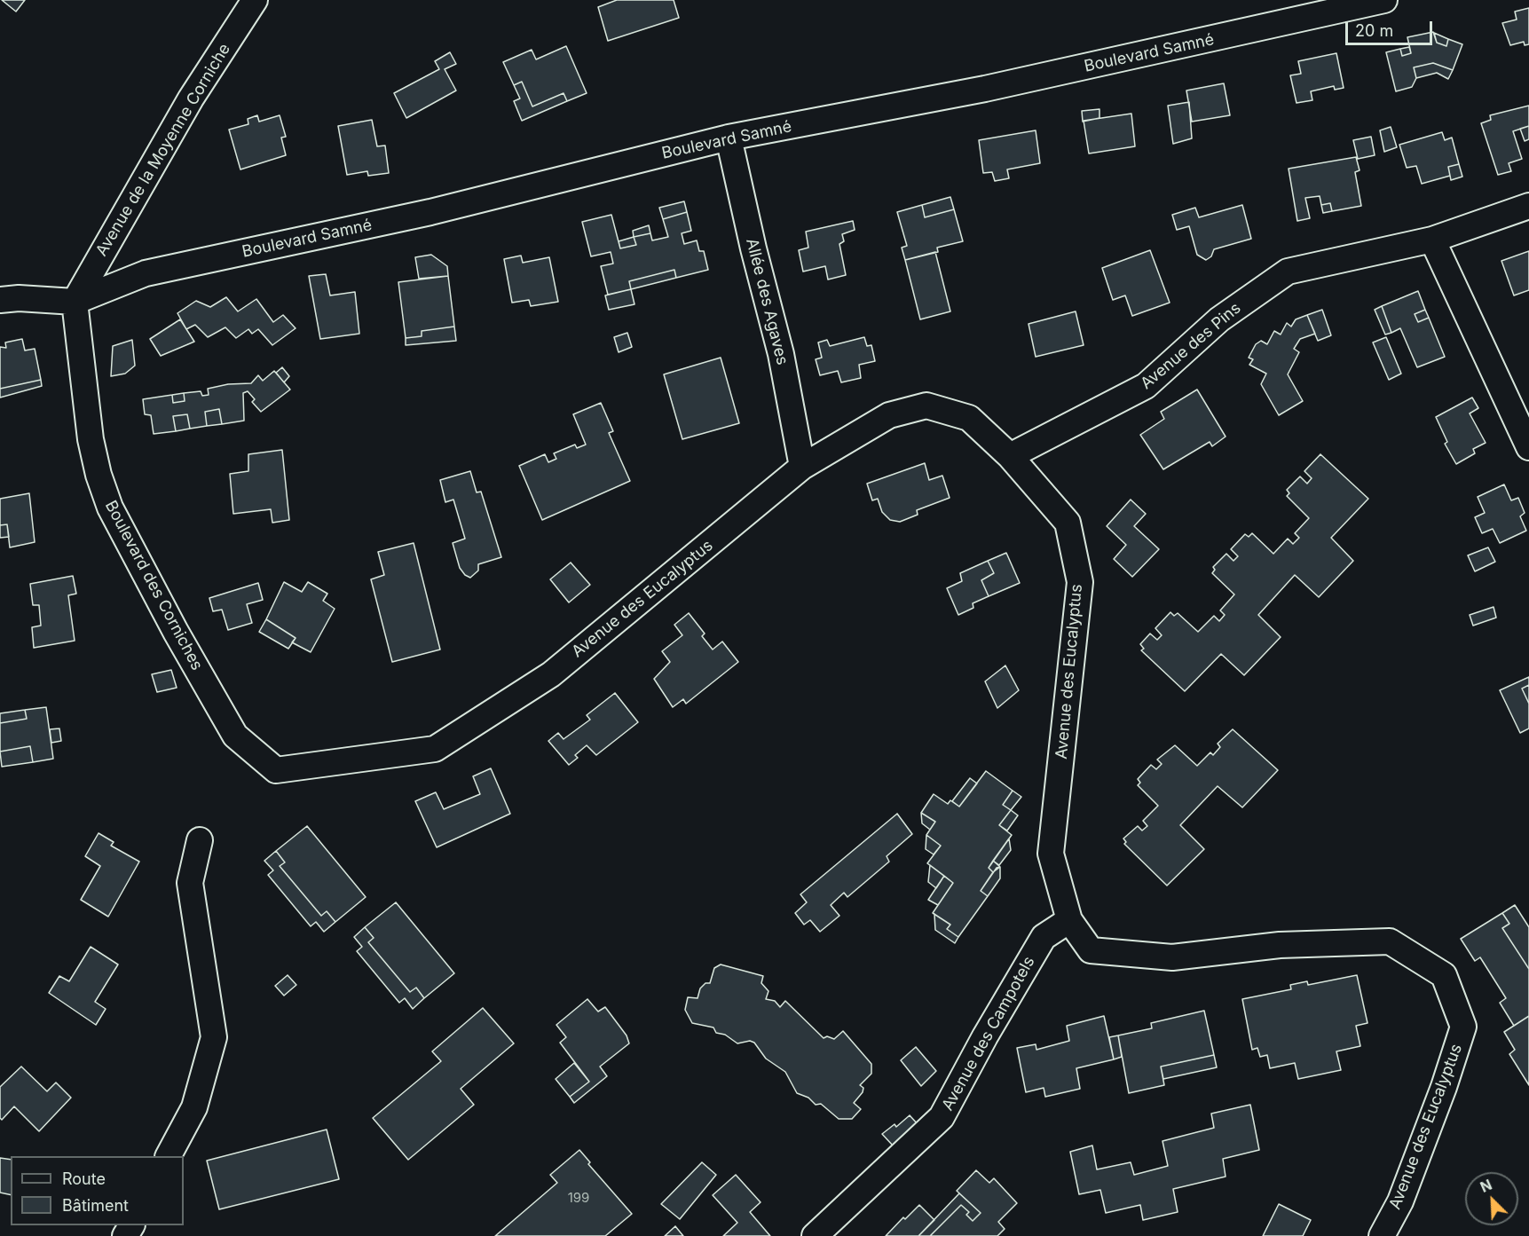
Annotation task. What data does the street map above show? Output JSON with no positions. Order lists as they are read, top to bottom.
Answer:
{
  "streets": {
    "street": [
      "Boulevard Samné",
      "Avenue de la Moyenne Corniche",
      "Allée des Agaves",
      "Avenue des Pins",
      "Boulevard des Corniches",
      "Avenue des Eucalyptus",
      "Avenue des Campotels"
    ]
  },
  "crossings": [
    ["Boulevard Samné", "Avenue de la Moyenne Corniche"],
    ["Boulevard Samné", "Allée des Agaves"],
    ["Boulevard Samné", "Boulevard des Corniches"],
    ["Avenue de la Moyenne Corniche", "Boulevard des Corniches"],
    ["Allée des Agaves", "Avenue des Eucalyptus"],
    ["Avenue des Pins", "Avenue des Eucalyptus"],
    ["Boulevard des Corniches", "Avenue des Eucalyptus"],
    ["Avenue des Eucalyptus", "Avenue des Campotels"]
  ],
  "house_numbers": ["199"],
  "legend": ["Route", "Bâtiment"],
  "scale_bar": "20 m",
  "north": "top left"
}
